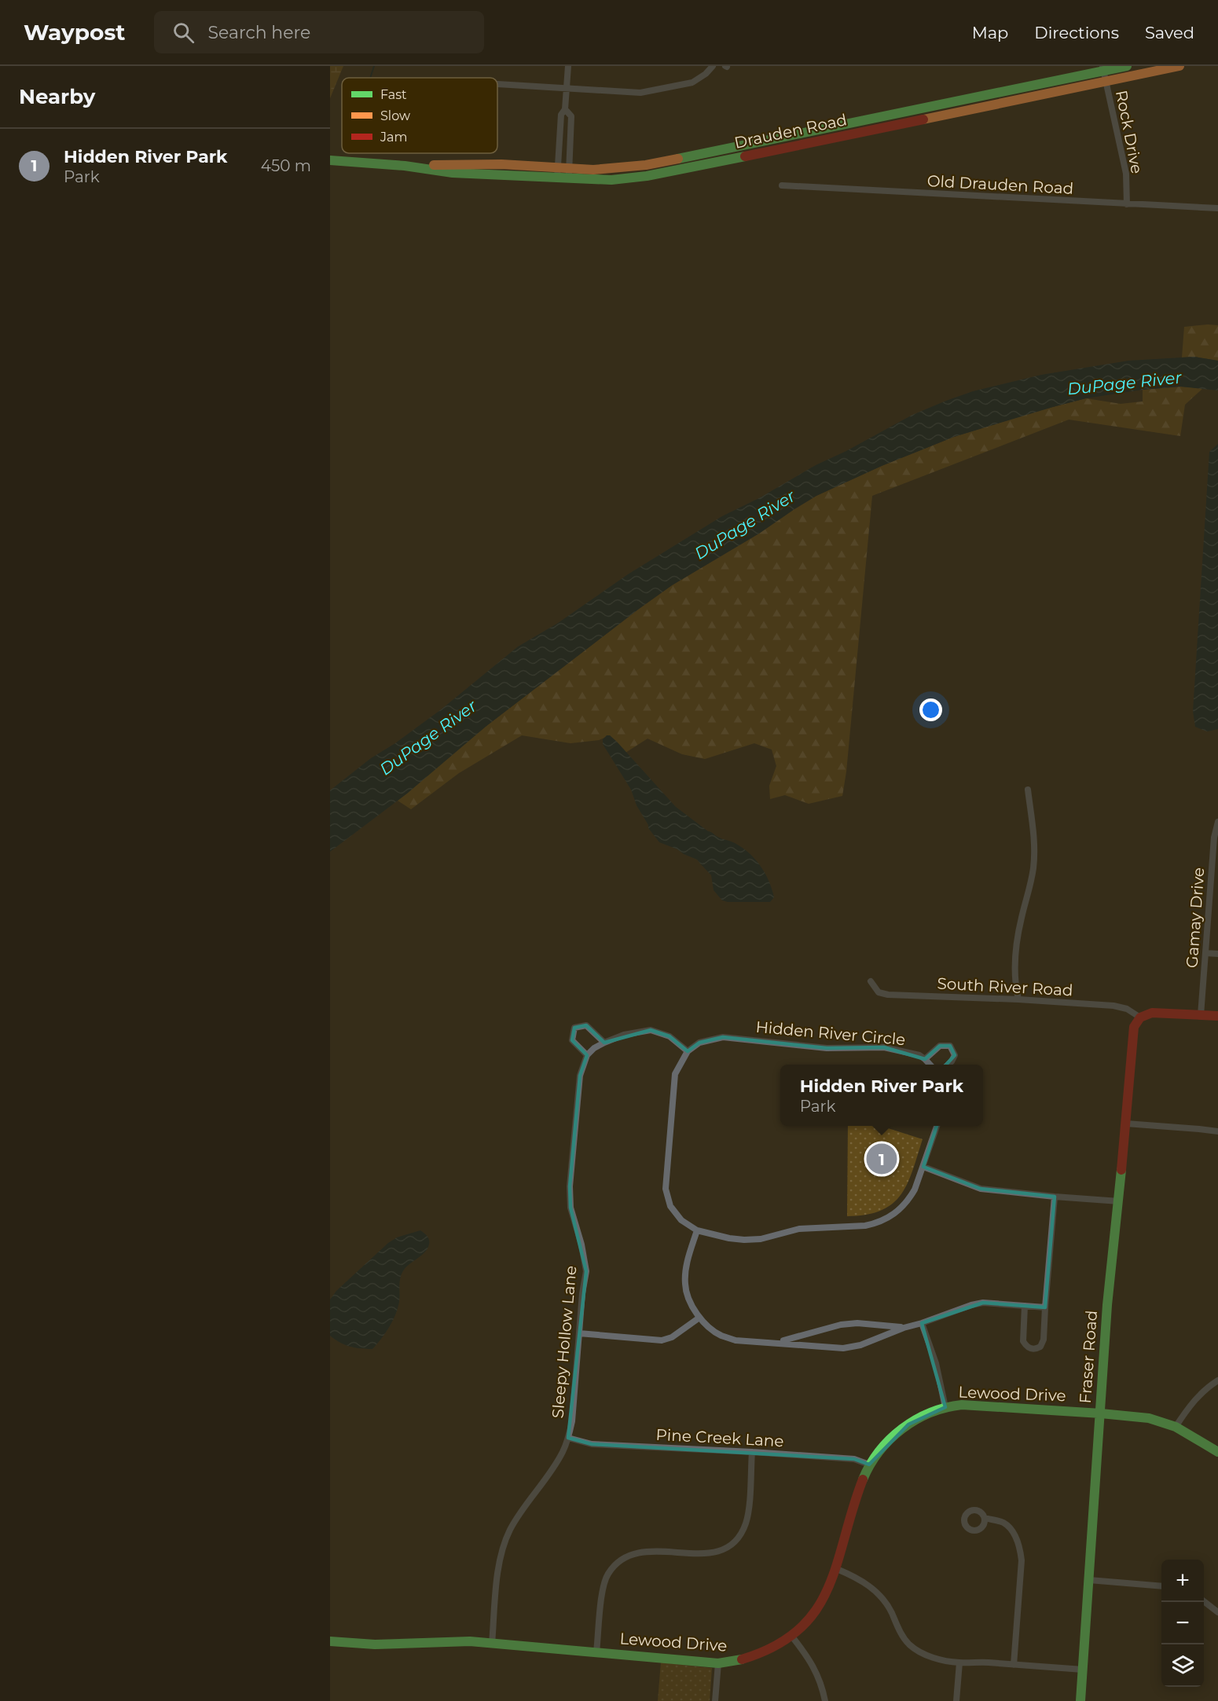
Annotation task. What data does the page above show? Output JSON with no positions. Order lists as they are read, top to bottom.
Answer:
{
  "streets": {
    "street": [
      "Drauden Road",
      "Rock Drive",
      "Old Drauden Road",
      "Gamay Drive",
      "South River Road",
      "Hidden River Circle",
      "Sleepy Hollow Lane",
      "Fraser Road",
      "Lewood Drive",
      "Pine Creek Lane"
    ]
  },
  "crossings": [
    ["Drauden Road", "Rock Drive"],
    ["Rock Drive", "Old Drauden Road"],
    ["South River Road", "Fraser Road"],
    ["Sleepy Hollow Lane", "Lewood Drive"],
    ["Sleepy Hollow Lane", "Pine Creek Lane"],
    ["Fraser Road", "Lewood Drive"],
    ["Lewood Drive", "Pine Creek Lane"]
  ],
  "water": ["DuPage River"],
  "legend": ["Fast", "Slow", "Jam"],
  "page": {
    "header": "Waypost",
    "search": "Search here",
    "nav": ["Map", "Directions", "Saved"],
    "heading": "Nearby",
    "list": [
      {
        "mark": "1",
        "name": "Hidden River Park",
        "note": "Park",
        "value": "450 m"
      }
    ],
    "popup": ["Hidden River Park", "Park"],
    "pins": "1",
    "map_buttons": ["+", "−"]
  }
}
